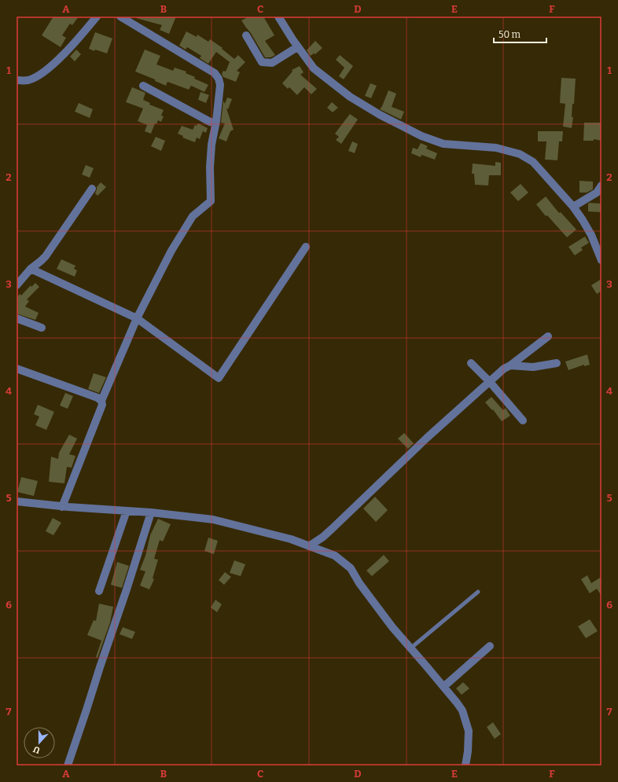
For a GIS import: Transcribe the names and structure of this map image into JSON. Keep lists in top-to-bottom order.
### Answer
{
  "scale_bar": "50 m",
  "north": "bottom",
  "grid": {
    "columns": [
      "A",
      "B",
      "C",
      "D",
      "E",
      "F"
    ],
    "rows": [
      "1",
      "2",
      "3",
      "4",
      "5",
      "6",
      "7"
    ]
  }
}
